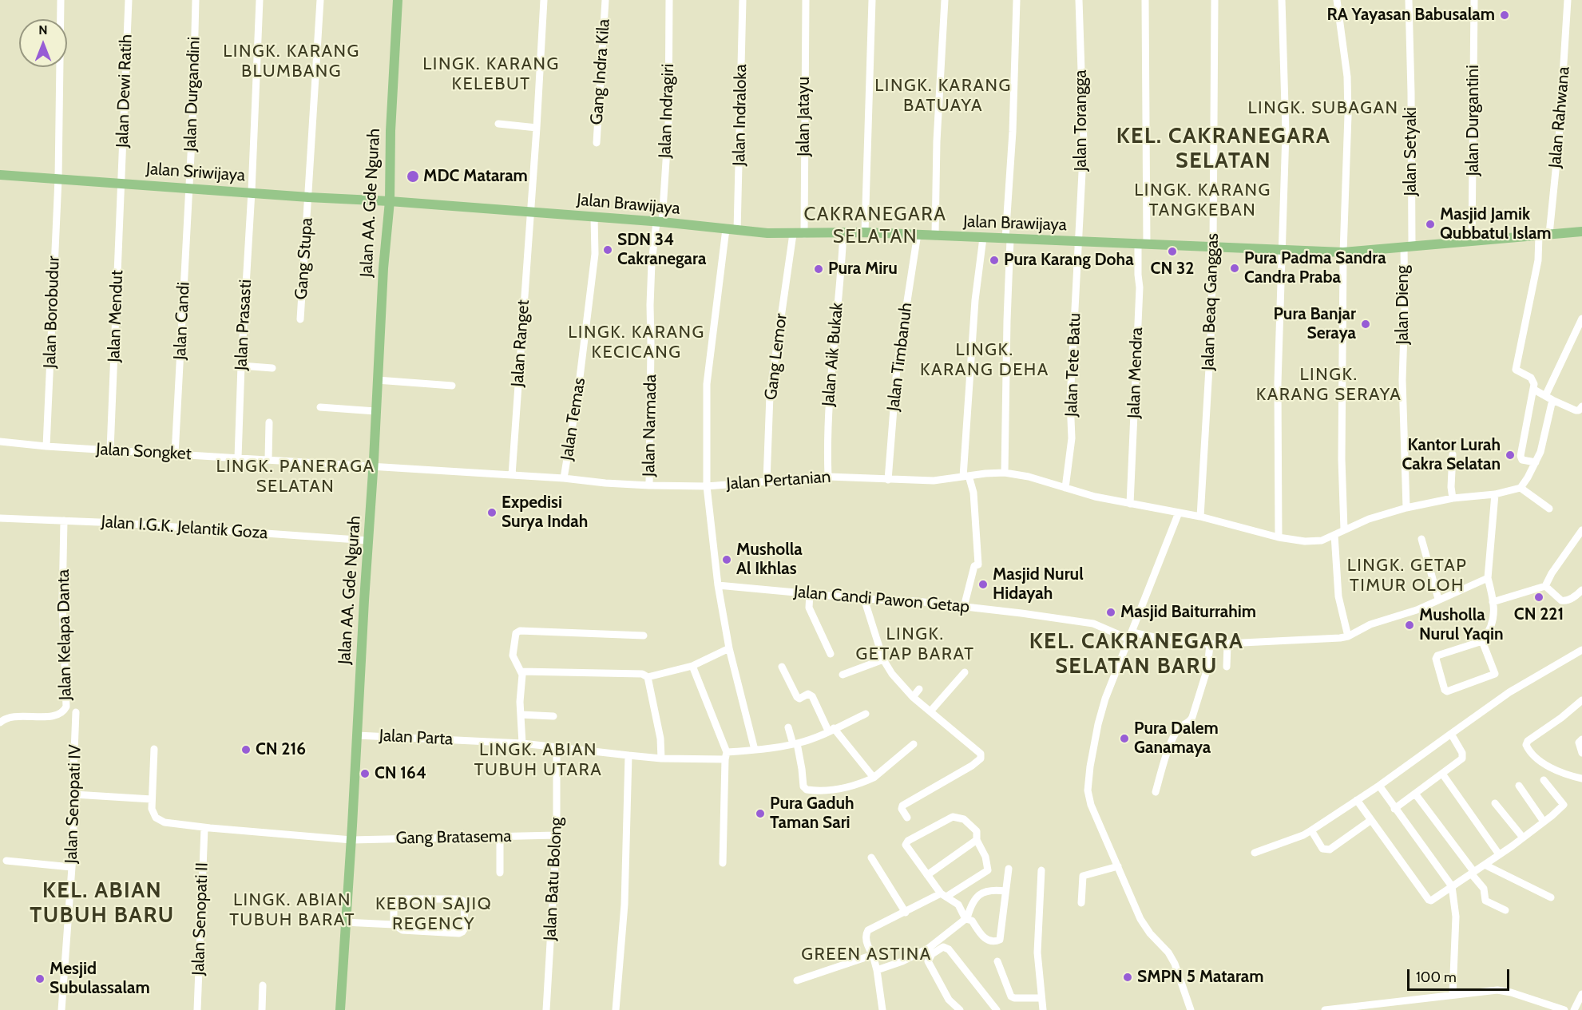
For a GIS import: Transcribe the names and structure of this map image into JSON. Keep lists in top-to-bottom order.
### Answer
{
  "streets": {
    "main road": ["Jalan Sriwijaya", "Jalan AA. Gde Ngurah", "Jalan Brawijaya"],
    "street": [
      "Gang Indra Kila",
      "Jalan Dewi Ratih",
      "Jalan Durgandini",
      "Jalan Indragiri",
      "Jalan Indraloka",
      "Jalan Jatayu",
      "Jalan Rahwana",
      "Jalan Torangga",
      "Jalan Durgantini",
      "Jalan Setyaki",
      "Gang Stupa",
      "Jalan Beaq Ganggas",
      "Jalan Dieng",
      "Jalan Borobudur",
      "Jalan Mendut",
      "Jalan Candi",
      "Jalan Prasasti",
      "Jalan Ranget",
      "Jalan Aik Bukak",
      "Gang Lemor",
      "Jalan Timbanuh",
      "Jalan Tete Batu",
      "Jalan Mendra",
      "Jalan Temas",
      "Jalan Narmada",
      "Jalan Songket",
      "Jalan Pertanian",
      "Jalan I.G.K. Jelantik Goza",
      "Jalan Candi Pawon Getap",
      "Jalan Kelapa Danta",
      "Jalan Parta",
      "Jalan Senopati IV",
      "Gang Bratasema",
      "Jalan Batu Bolong",
      "Jalan Senopati II"
    ]
  },
  "crossings": [
    ["Jalan Dewi Ratih", "Jalan Sriwijaya"],
    ["Jalan Dewi Ratih", "Jalan Mendut"],
    ["Jalan Durgandini", "Jalan Sriwijaya"],
    ["Jalan Durgandini", "Jalan Candi"],
    ["Jalan Indragiri", "Jalan Brawijaya"],
    ["Jalan Indragiri", "Jalan Narmada"],
    ["Jalan Indraloka", "Jalan Brawijaya"],
    ["Jalan Jatayu", "Jalan Brawijaya"],
    ["Jalan Rahwana", "Jalan Brawijaya"],
    ["Jalan Torangga", "Jalan Brawijaya"],
    ["Jalan Torangga", "Jalan Tete Batu"],
    ["Jalan Durgantini", "Jalan Brawijaya"],
    ["Jalan Setyaki", "Jalan Brawijaya"],
    ["Jalan Setyaki", "Jalan Dieng"],
    ["Jalan Sriwijaya", "Jalan AA. Gde Ngurah"],
    ["Jalan Sriwijaya", "Jalan Brawijaya"],
    ["Jalan Sriwijaya", "Gang Stupa"],
    ["Jalan Sriwijaya", "Jalan Borobudur"],
    ["Jalan Sriwijaya", "Jalan Mendut"],
    ["Jalan Sriwijaya", "Jalan Candi"],
    ["Jalan Sriwijaya", "Jalan Prasasti"],
    ["Jalan AA. Gde Ngurah", "Jalan Brawijaya"],
    ["Jalan AA. Gde Ngurah", "Jalan Songket"],
    ["Jalan AA. Gde Ngurah", "Jalan Pertanian"],
    ["Jalan AA. Gde Ngurah", "Jalan I.G.K. Jelantik Goza"],
    ["Jalan AA. Gde Ngurah", "Jalan Parta"],
    ["Jalan AA. Gde Ngurah", "Gang Bratasema"],
    ["Jalan Brawijaya", "Jalan Beaq Ganggas"],
    ["Jalan Brawijaya", "Jalan Dieng"],
    ["Jalan Brawijaya", "Jalan Ranget"],
    ["Jalan Brawijaya", "Jalan Aik Bukak"],
    ["Jalan Brawijaya", "Gang Lemor"],
    ["Jalan Brawijaya", "Jalan Timbanuh"],
    ["Jalan Brawijaya", "Jalan Tete Batu"],
    ["Jalan Brawijaya", "Jalan Mendra"],
    ["Jalan Brawijaya", "Jalan Temas"],
    ["Jalan Brawijaya", "Jalan Narmada"],
    ["Jalan Beaq Ganggas", "Jalan Pertanian"],
    ["Jalan Dieng", "Jalan Pertanian"],
    ["Jalan Borobudur", "Jalan Songket"],
    ["Jalan Mendut", "Jalan Songket"],
    ["Jalan Candi", "Jalan Songket"],
    ["Jalan Prasasti", "Jalan Songket"],
    ["Jalan Ranget", "Jalan Pertanian"],
    ["Jalan Aik Bukak", "Jalan Pertanian"],
    ["Gang Lemor", "Jalan Pertanian"],
    ["Jalan Timbanuh", "Jalan Pertanian"],
    ["Jalan Tete Batu", "Jalan Pertanian"],
    ["Jalan Mendra", "Jalan Pertanian"],
    ["Jalan Temas", "Jalan Pertanian"],
    ["Jalan Narmada", "Jalan Pertanian"],
    ["Jalan Songket", "Jalan Pertanian"],
    ["Jalan I.G.K. Jelantik Goza", "Jalan Kelapa Danta"],
    ["Jalan Parta", "Jalan Batu Bolong"],
    ["Gang Bratasema", "Jalan Batu Bolong"],
    ["Gang Bratasema", "Jalan Senopati II"]
  ],
  "districts": [
    "LINGK. KARANG BLUMBANG",
    "LINGK. KARANG KELEBUT",
    "LINGK. KARANG BATUAYA",
    "LINGK. SUBAGAN",
    "KEL. CAKRANEGARA SELATAN",
    "LINGK. KARANG TANGKEBAN",
    "CAKRANEGARA SELATAN",
    "LINGK. KARANG KECICANG",
    "LINGK. KARANG DEHA",
    "LINGK. KARANG SERAYA",
    "LINGK. PANERAGA SELATAN",
    "LINGK. GETAP TIMUR OLOH",
    "LINGK. GETAP BARAT",
    "KEL. CAKRANEGARA SELATAN BARU",
    "LINGK. ABIAN TUBUH UTARA",
    "KEL. ABIAN TUBUH BARU",
    "LINGK. ABIAN TUBUH BARAT",
    "KEBON SAJIQ REGENCY",
    "GREEN ASTINA"
  ],
  "places": [
    "RA Yayasan Babusalam",
    "MDC Mataram",
    "Masjid Jamik Qubbatul Islam",
    "SDN 34 Cakranegara",
    "CN 32",
    "Pura Karang Doha",
    "Pura Padma Sandra Candra Praba",
    "Pura Miru",
    "Pura Banjar Seraya",
    "Kantor Lurah Cakra Selatan",
    "Expedisi Surya Indah",
    "Musholla Al Ikhlas",
    "Masjid Nurul Hidayah",
    "CN 221",
    "Masjid Baiturrahim",
    "Musholla Nurul Yaqin",
    "Pura Dalem Ganamaya",
    "CN 216",
    "CN 164",
    "Pura Gaduh Taman Sari",
    "SMPN 5 Mataram",
    "Mesjid Subulassalam"
  ],
  "scale_bar": "100 m",
  "north": "top"
}
